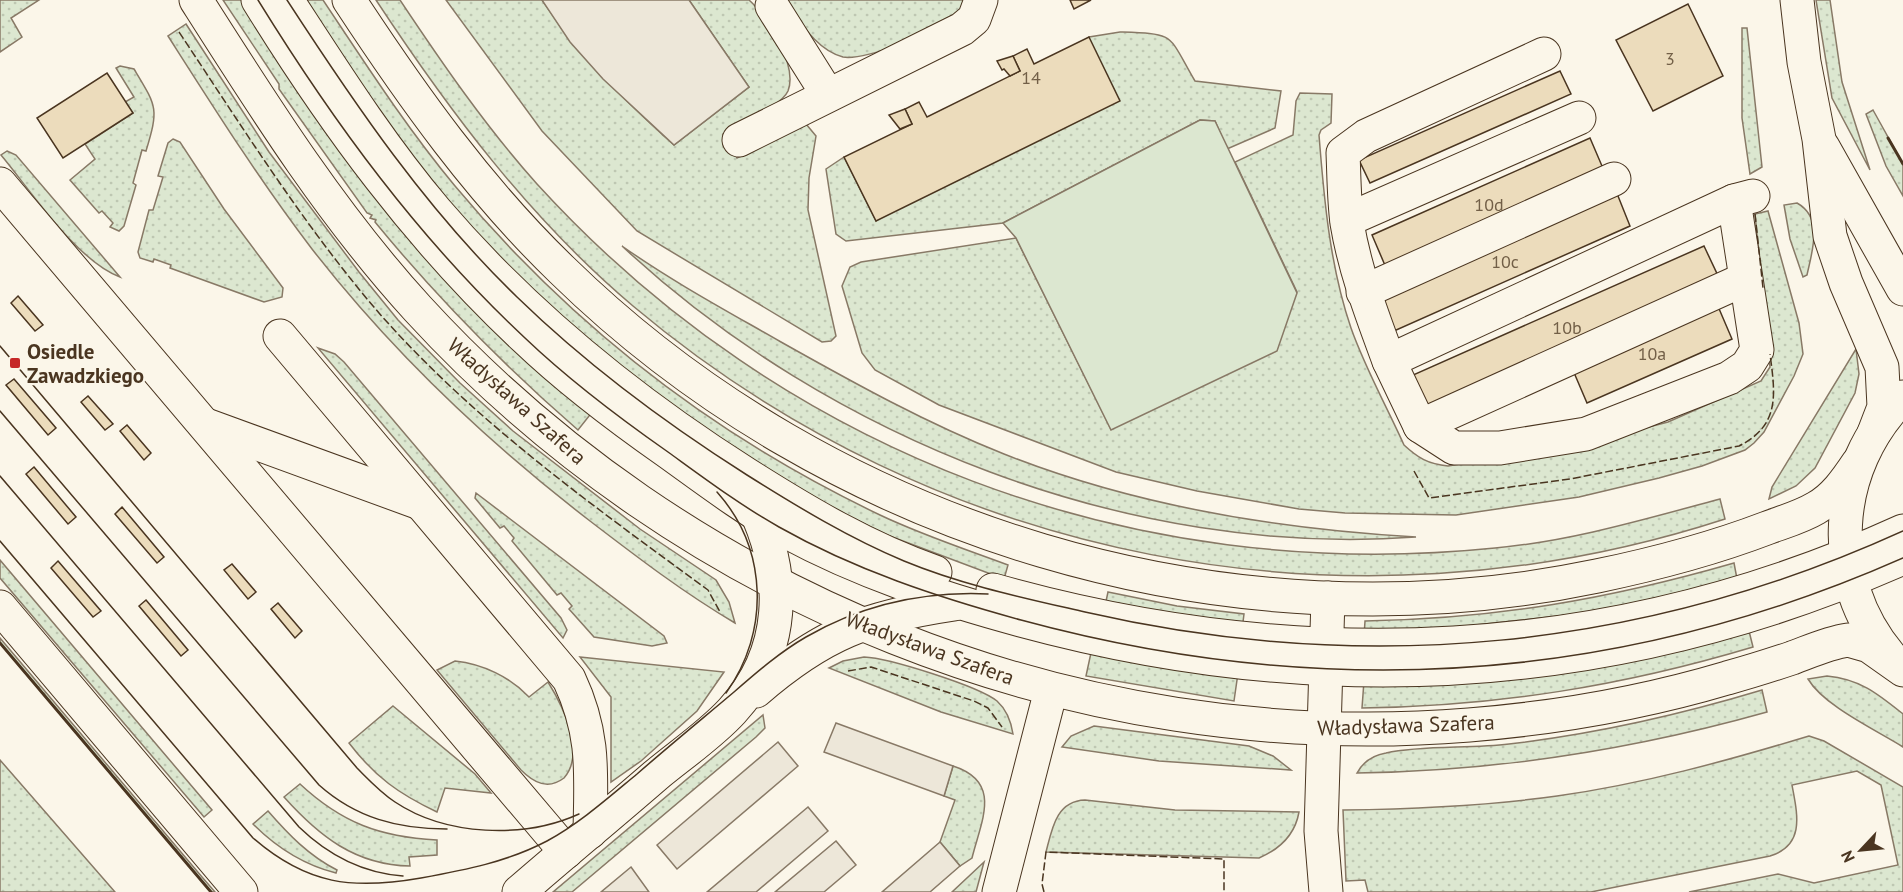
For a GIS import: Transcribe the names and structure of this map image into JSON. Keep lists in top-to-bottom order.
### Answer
{
  "streets": {
    "main road": ["Władysława Szafera"]
  },
  "places": {
    "transit": ["Osiedle Zawadzkiego"]
  },
  "house_numbers": [
    "3",
    "14",
    "10d",
    "10c",
    "10b",
    "10a"
  ],
  "north": "bottom left"
}
